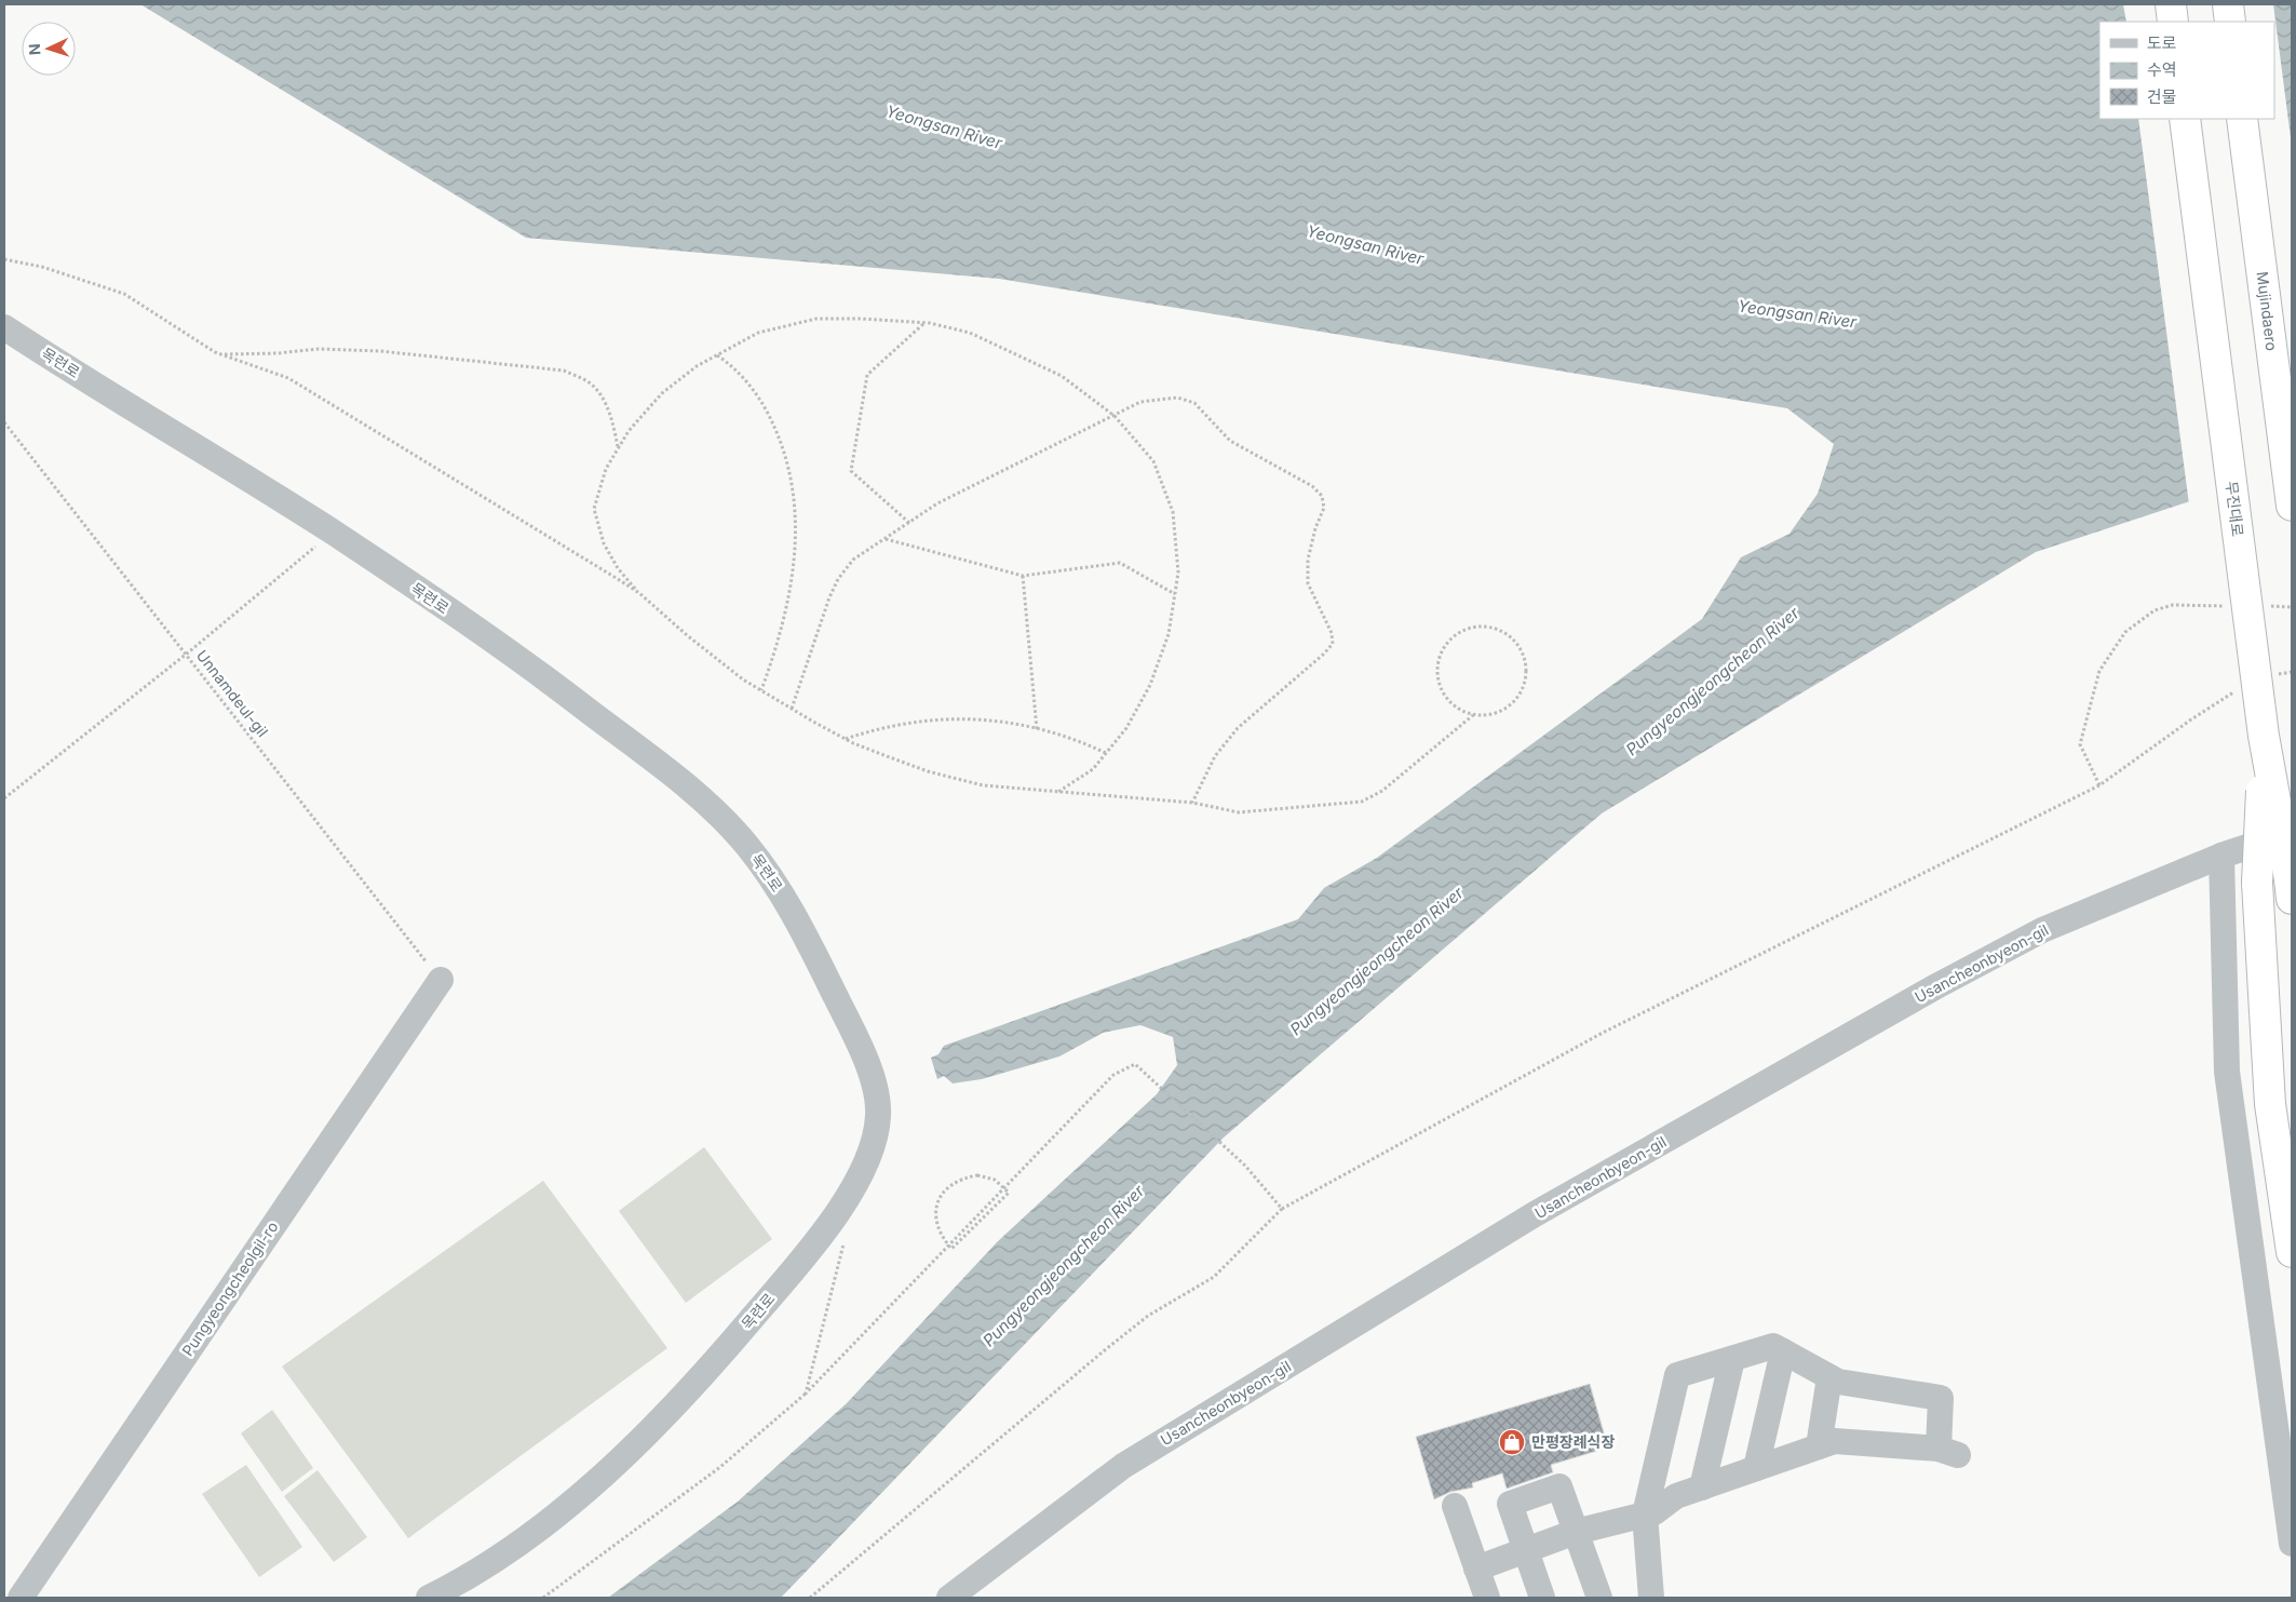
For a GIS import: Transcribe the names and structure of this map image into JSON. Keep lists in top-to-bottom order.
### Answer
{
  "streets": {
    "highway": ["Mujindaero", "무진대로"],
    "street": ["목련로", "Usancheonbyeon-gil", "Pungyeongcheolgil-ro"],
    "path": ["Unnamdeul-gil"]
  },
  "crossings": [
    ["Unnamdeul-gil", "Pungyeongcheolgil-ro"]
  ],
  "water": ["Yeongsan River", "Pungyeongjeongcheon River"],
  "places": {
    "shop": ["만평장례식장"]
  },
  "legend": ["도로", "수역", "건물"],
  "north": "left"
}
